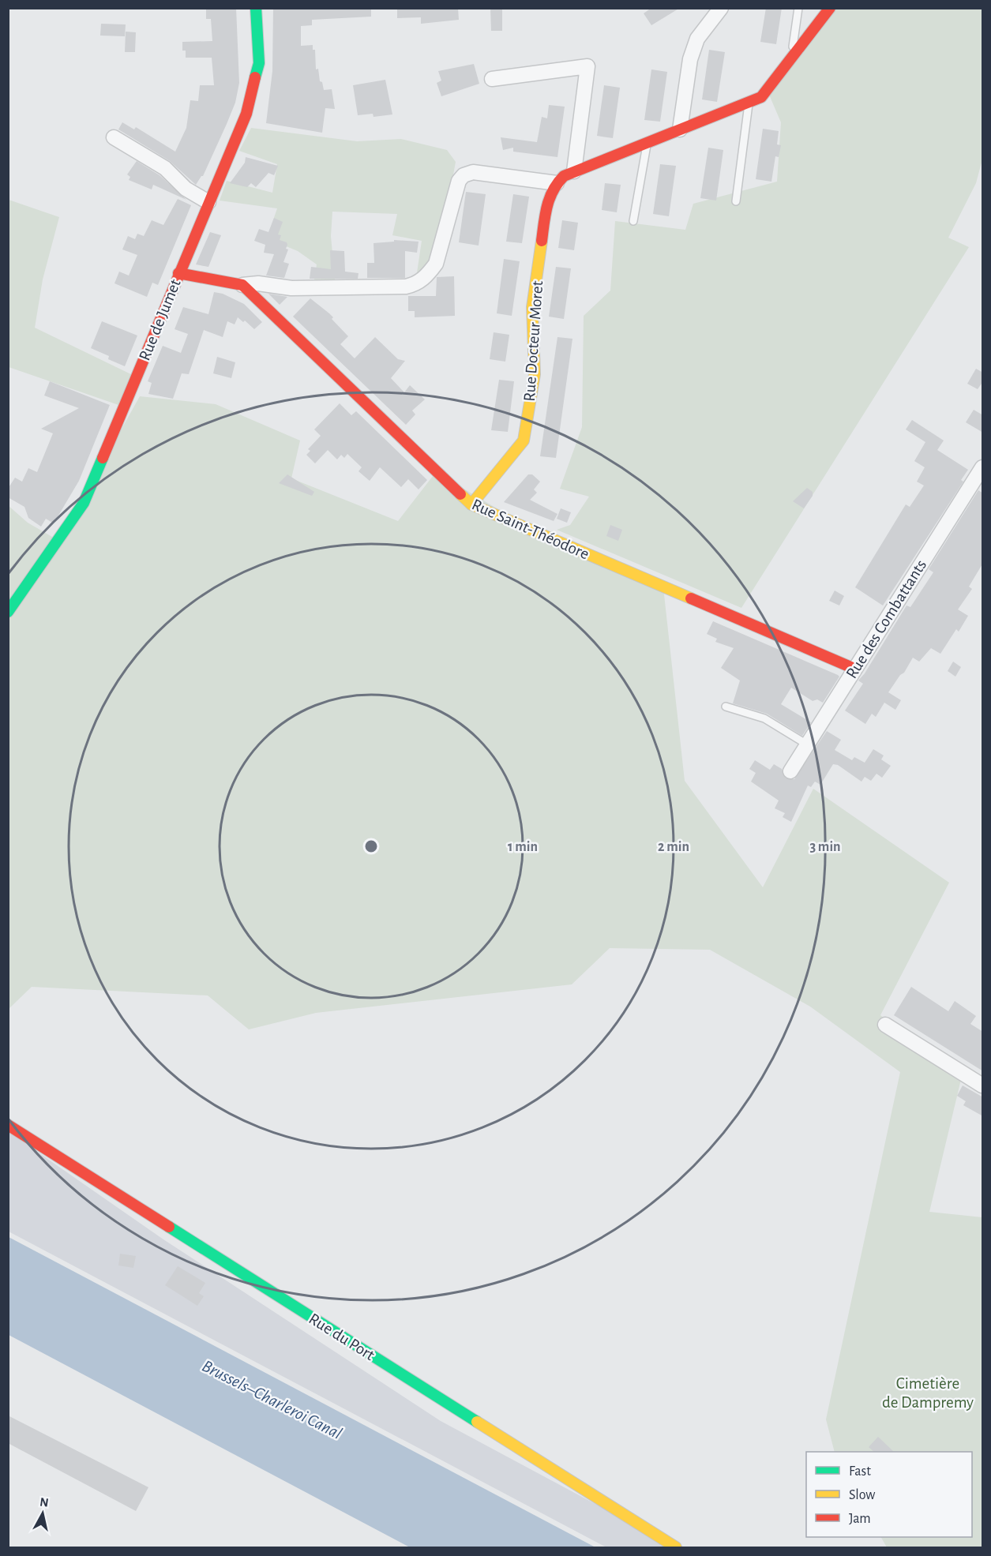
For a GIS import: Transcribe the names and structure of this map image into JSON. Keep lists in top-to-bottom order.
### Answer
{
  "streets": {
    "street": [
      "Rue de Jumet",
      "Rue Docteur Moret",
      "Rue Saint-Théodore",
      "Rue des Combattants",
      "Rue du Port"
    ]
  },
  "crossings": [
    ["Rue Docteur Moret", "Rue Saint-Théodore"],
    ["Rue Saint-Théodore", "Rue des Combattants"]
  ],
  "water": ["Brussels–Charleroi Canal"],
  "parks": ["Cimetière de Dampremy"],
  "legend": ["Fast", "Slow", "Jam"],
  "north": "top",
  "rings": ["1 min", "2 min", "3 min"]
}
